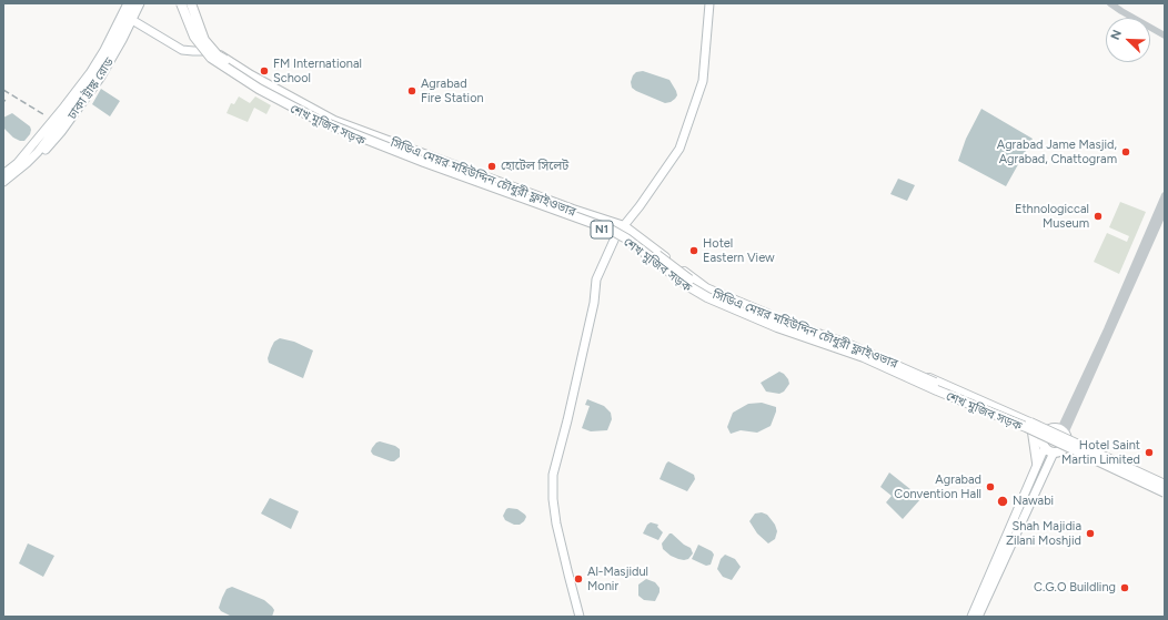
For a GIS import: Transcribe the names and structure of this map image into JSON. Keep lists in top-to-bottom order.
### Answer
{
  "streets": {
    "highway": ["শেখ মুজিব সড়ক", "সিডিএ মেয়র মহিউদ্দিন চৌধুরী ফ্লাইওভার", "N1"],
    "main road": ["ঢাকা ট্রাঙ্ক রোড"]
  },
  "places": [
    "FM International School",
    "Agrabad Fire Station",
    "Agrabad Jame Masjid, Agrabad, Chattogram",
    "হোটেল সিলেট",
    "Ethnologiccal Museum",
    "Hotel Eastern View",
    "Hotel Saint Martin Limited",
    "Agrabad Convention Hall",
    "Nawabi",
    "Shah Majidia Zilani Moshjid",
    "Al-Masjidul Monir",
    "C.G.O Buildling"
  ],
  "north": "top left"
}
